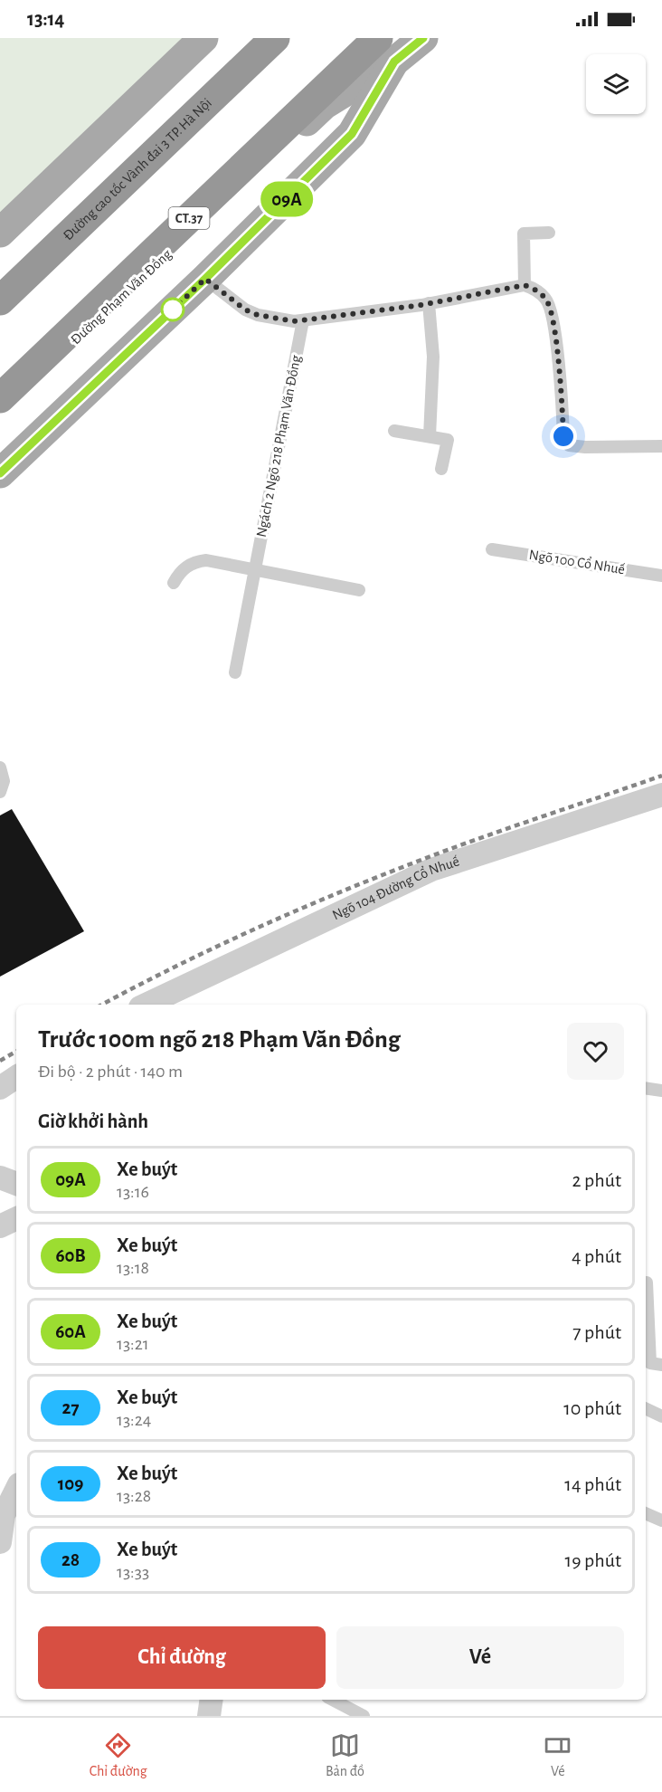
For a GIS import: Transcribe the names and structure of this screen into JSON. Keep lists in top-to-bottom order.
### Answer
{
  "streets": {
    "highway": ["Đường cao tốc Vành đai 3 TP. Hà Nội", "CT.37"],
    "main road": ["Đường Phạm Văn Đồng"],
    "street": ["Ngõ 104 Đường Cổ Nhuế"],
    "lane": ["Ngách 2 Ngõ 218 Phạm Văn Đồng", "Ngõ 100 Cổ Nhuế"]
  },
  "crossings": [
    ["CT.37", "Đường Phạm Văn Đồng"]
  ],
  "lines": ["bus line 09A"],
  "page": {
    "status": "13:14",
    "on_map": "09A",
    "heading": [
      ["Trước 100m ngõ 218 Phạm Văn Đồng", "Đi bộ · 2 phút · 140 m"],
      "Giờ khởi hành"
    ],
    "list": [
      {
        "mark": "09A",
        "name": "Xe buýt",
        "note": "13:16",
        "value": "2 phút"
      },
      {
        "mark": "60B",
        "name": "Xe buýt",
        "note": "13:18",
        "value": "4 phút"
      },
      {
        "mark": "60A",
        "name": "Xe buýt",
        "note": "13:21",
        "value": "7 phút"
      },
      {
        "mark": "27",
        "name": "Xe buýt",
        "note": "13:24",
        "value": "10 phút"
      },
      {
        "mark": "109",
        "name": "Xe buýt",
        "note": "13:28",
        "value": "14 phút"
      },
      {
        "mark": "28",
        "name": "Xe buýt",
        "note": "13:33",
        "value": "19 phút"
      }
    ],
    "buttons": ["Chỉ đường", "Vé"],
    "tabs": ["Chỉ đường", "Bản đồ", "Vé"]
  }
}
